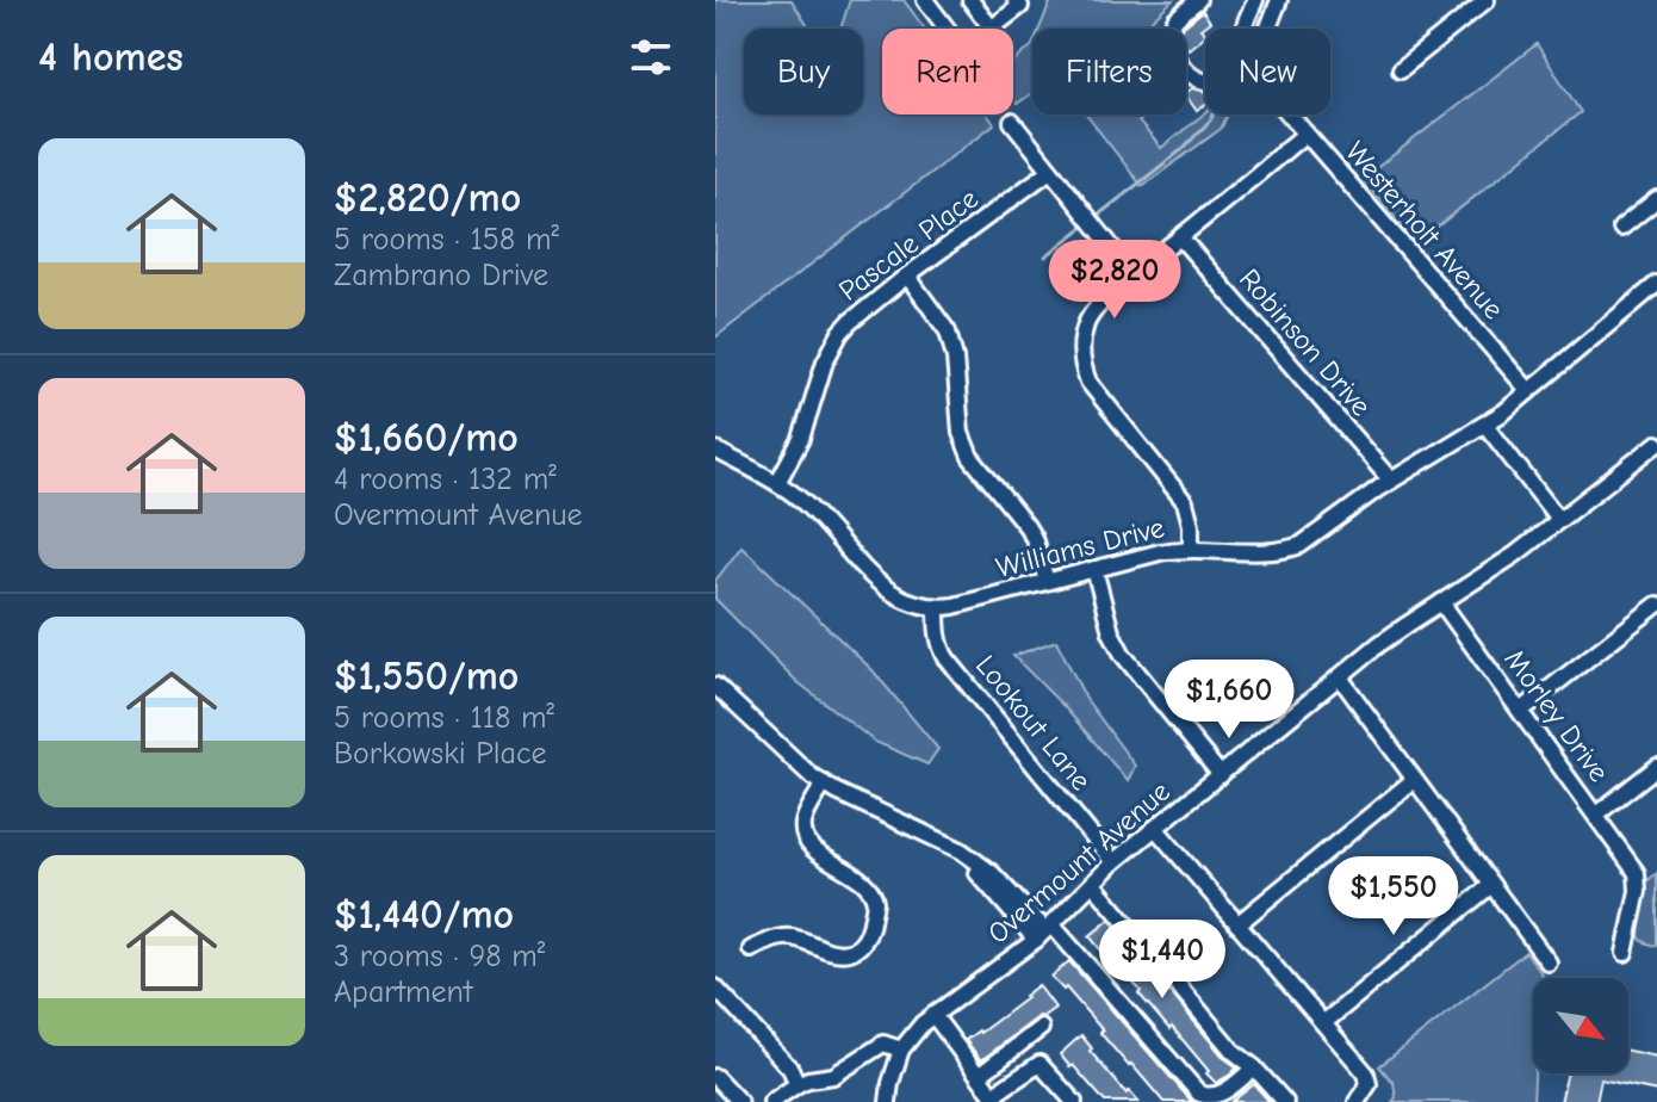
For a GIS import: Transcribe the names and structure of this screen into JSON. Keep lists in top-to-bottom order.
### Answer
{
  "streets": {
    "street": [
      "Westerholt Avenue",
      "Pascale Place",
      "Robinson Drive",
      "Williams Drive",
      "Morley Drive",
      "Lookout Lane",
      "Overmount Avenue"
    ]
  },
  "crossings": [
    ["Westerholt Avenue", "Williams Drive"],
    ["Pascale Place", "Williams Drive"],
    ["Robinson Drive", "Williams Drive"],
    ["Williams Drive", "Lookout Lane"],
    ["Morley Drive", "Overmount Avenue"],
    ["Lookout Lane", "Overmount Avenue"]
  ],
  "north": "bottom right",
  "page": {
    "heading": "4 homes",
    "chip": [
      "Buy",
      "Rent",
      "Filters",
      "New"
    ],
    "list": [
      {
        "name": "$2,820/mo",
        "note": "5 rooms · 158 m² · Zambrano Drive"
      },
      {
        "name": "$1,660/mo",
        "note": "4 rooms · 132 m² · Overmount Avenue"
      },
      {
        "name": "$1,550/mo",
        "note": "5 rooms · 118 m² · Borkowski Place"
      },
      {
        "name": "$1,440/mo",
        "note": "3 rooms · 98 m² · Apartment"
      }
    ],
    "price": [
      "$2,820",
      "$1,660",
      "$1,550",
      "$1,440"
    ]
  }
}
